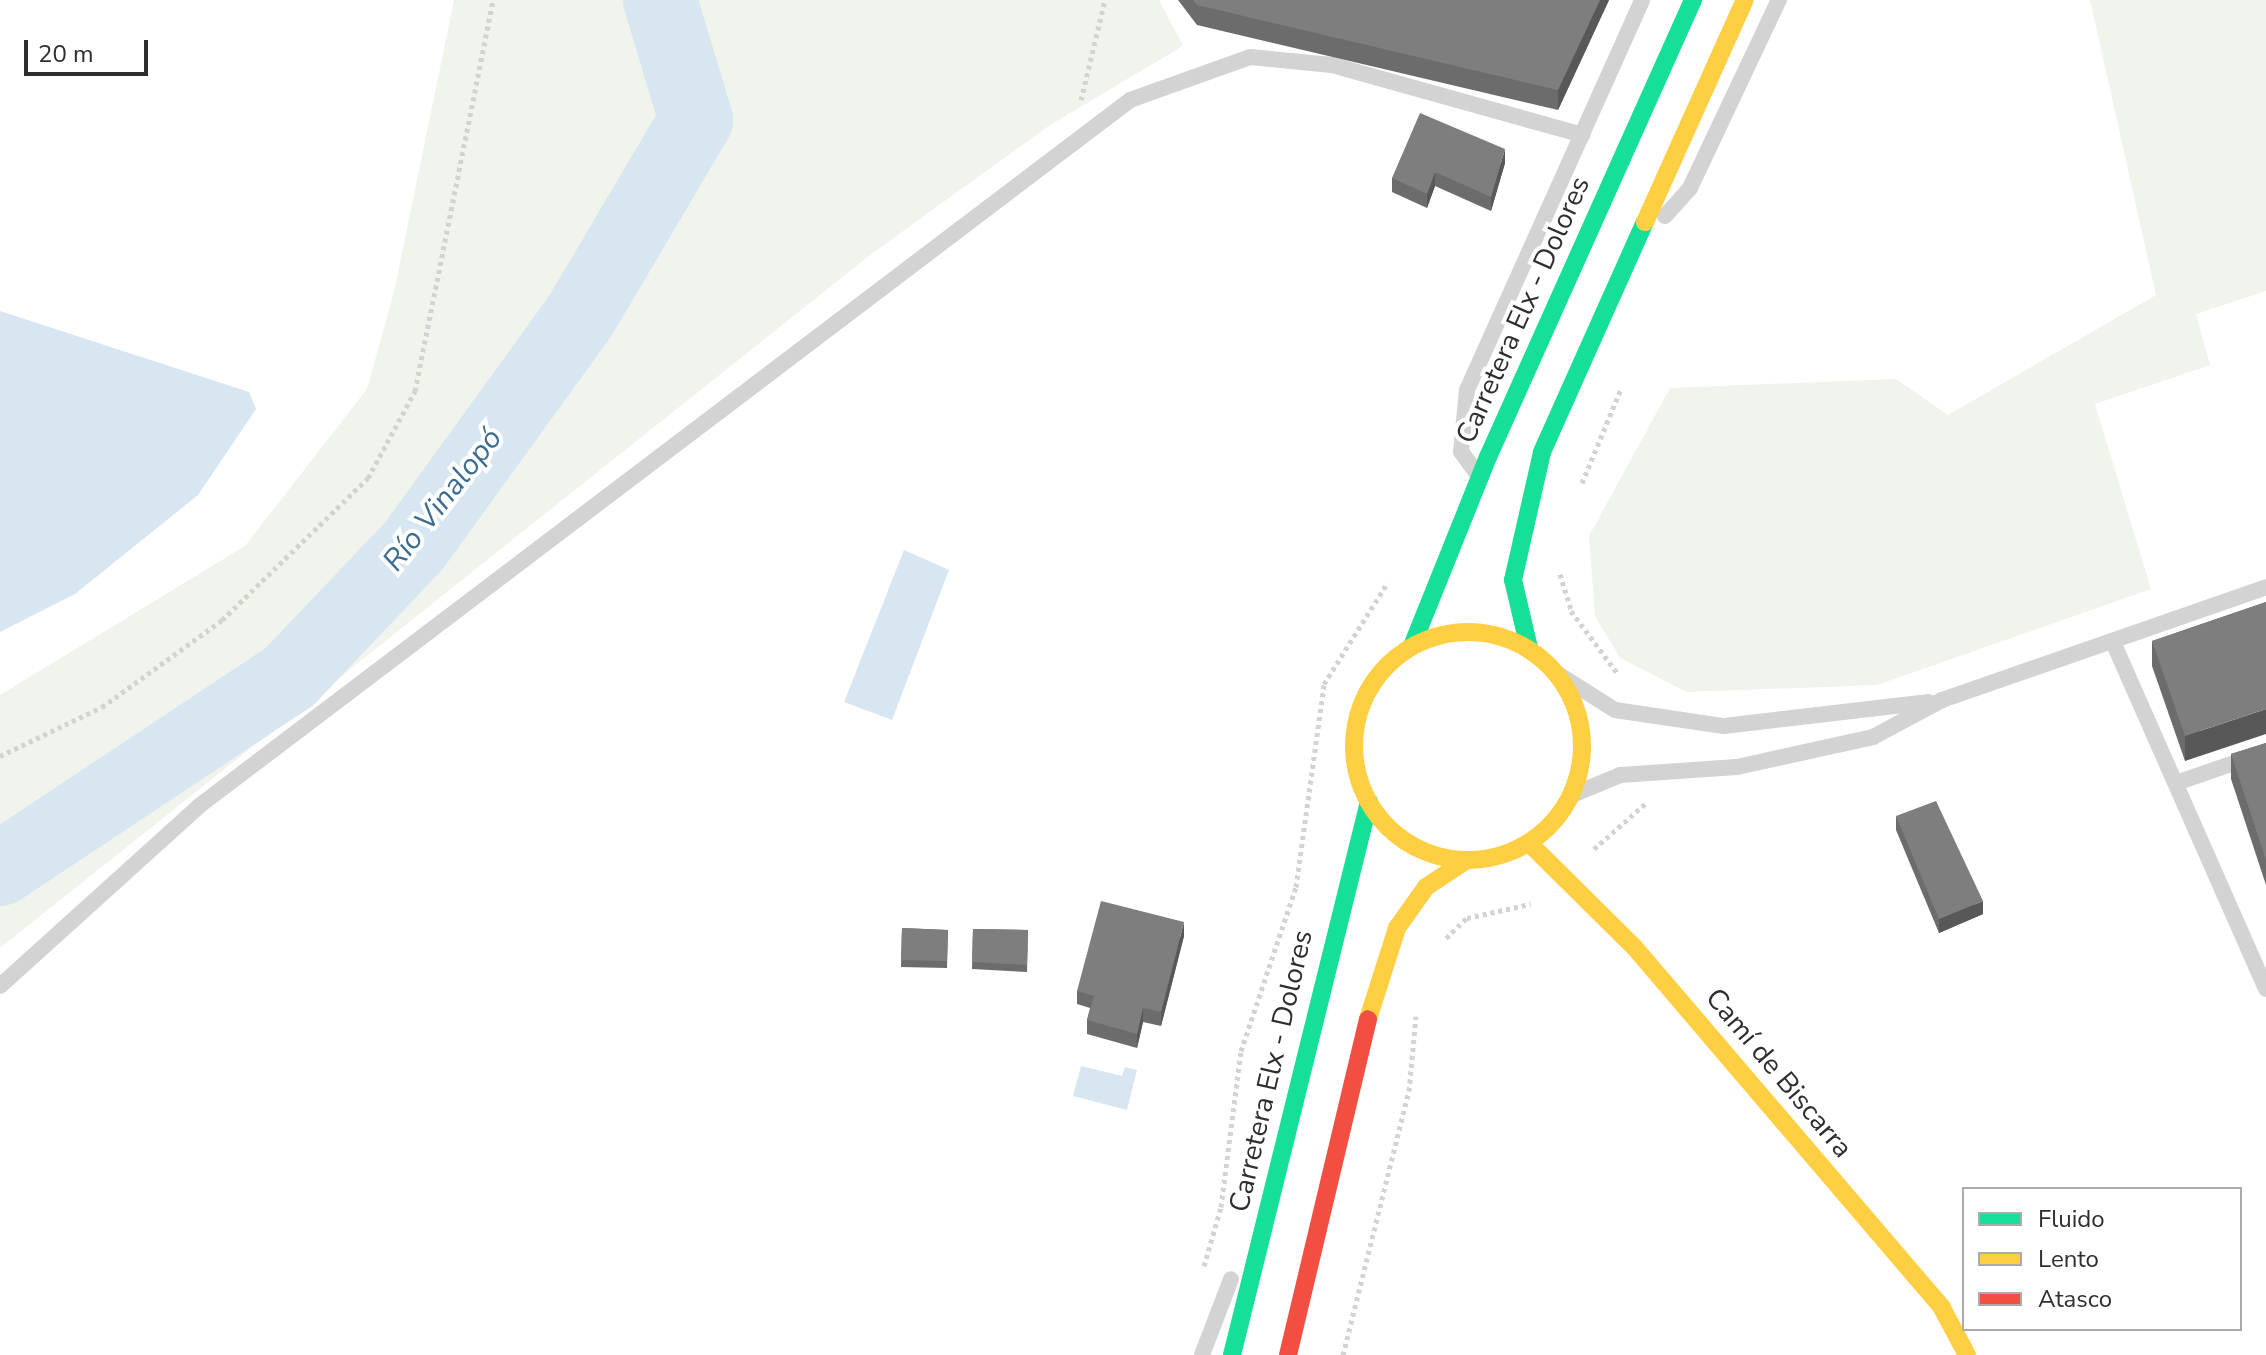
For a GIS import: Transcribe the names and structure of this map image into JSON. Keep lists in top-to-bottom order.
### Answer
{
  "streets": {
    "main road": ["Carretera Elx - Dolores", "Camí de Biscarra"]
  },
  "crossings": [
    ["Carretera Elx - Dolores", "Camí de Biscarra"]
  ],
  "water": ["Río Vinalopó"],
  "legend": ["Fluido", "Lento", "Atasco"],
  "scale_bar": "20 m"
}
